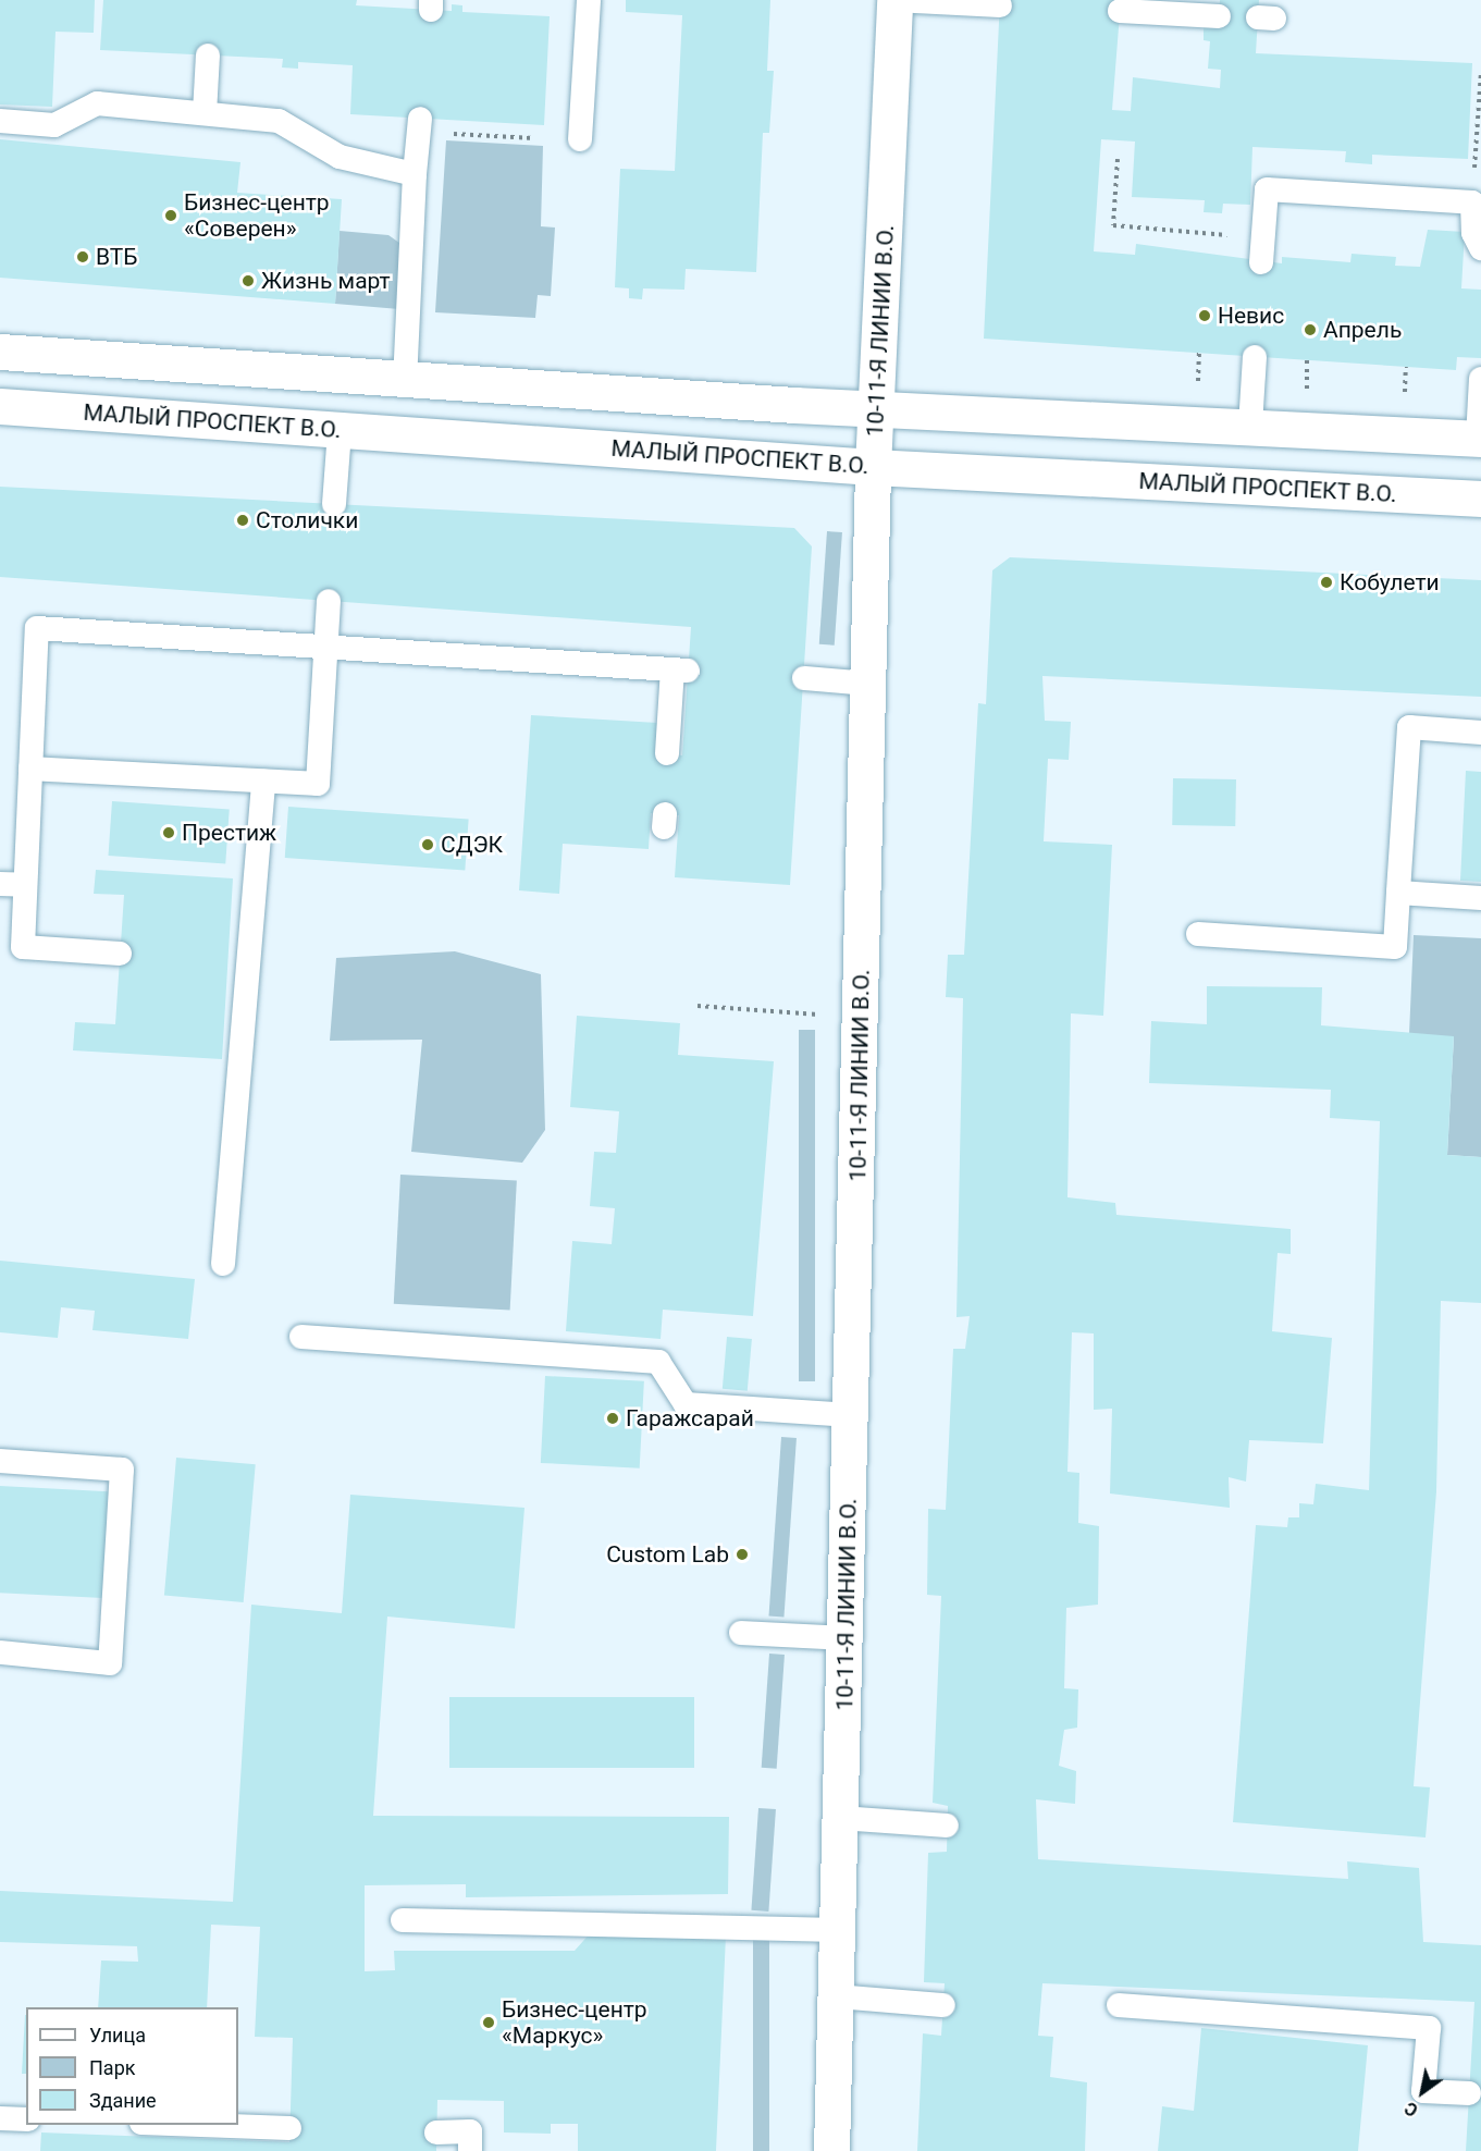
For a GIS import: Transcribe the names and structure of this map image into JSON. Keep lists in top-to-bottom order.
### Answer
{
  "streets": {
    "main road": ["10-11-Я ЛИНИИ В.О.", "МАЛЫЙ ПРОСПЕКТ В.О."]
  },
  "crossings": [
    ["10-11-Я ЛИНИИ В.О.", "МАЛЫЙ ПРОСПЕКТ В.О."]
  ],
  "places": [
    "Бизнес-центр «Соверен»",
    "ВТБ",
    "Жизнь март",
    "Невис",
    "Апрель",
    "Столички",
    "Кобулети",
    "Престиж",
    "СДЭК",
    "Гаражсарай",
    "Custom Lab",
    "Бизнес-центр «Маркус»"
  ],
  "legend": ["Улица", "Парк", "Здание"],
  "north": "bottom left"
}
